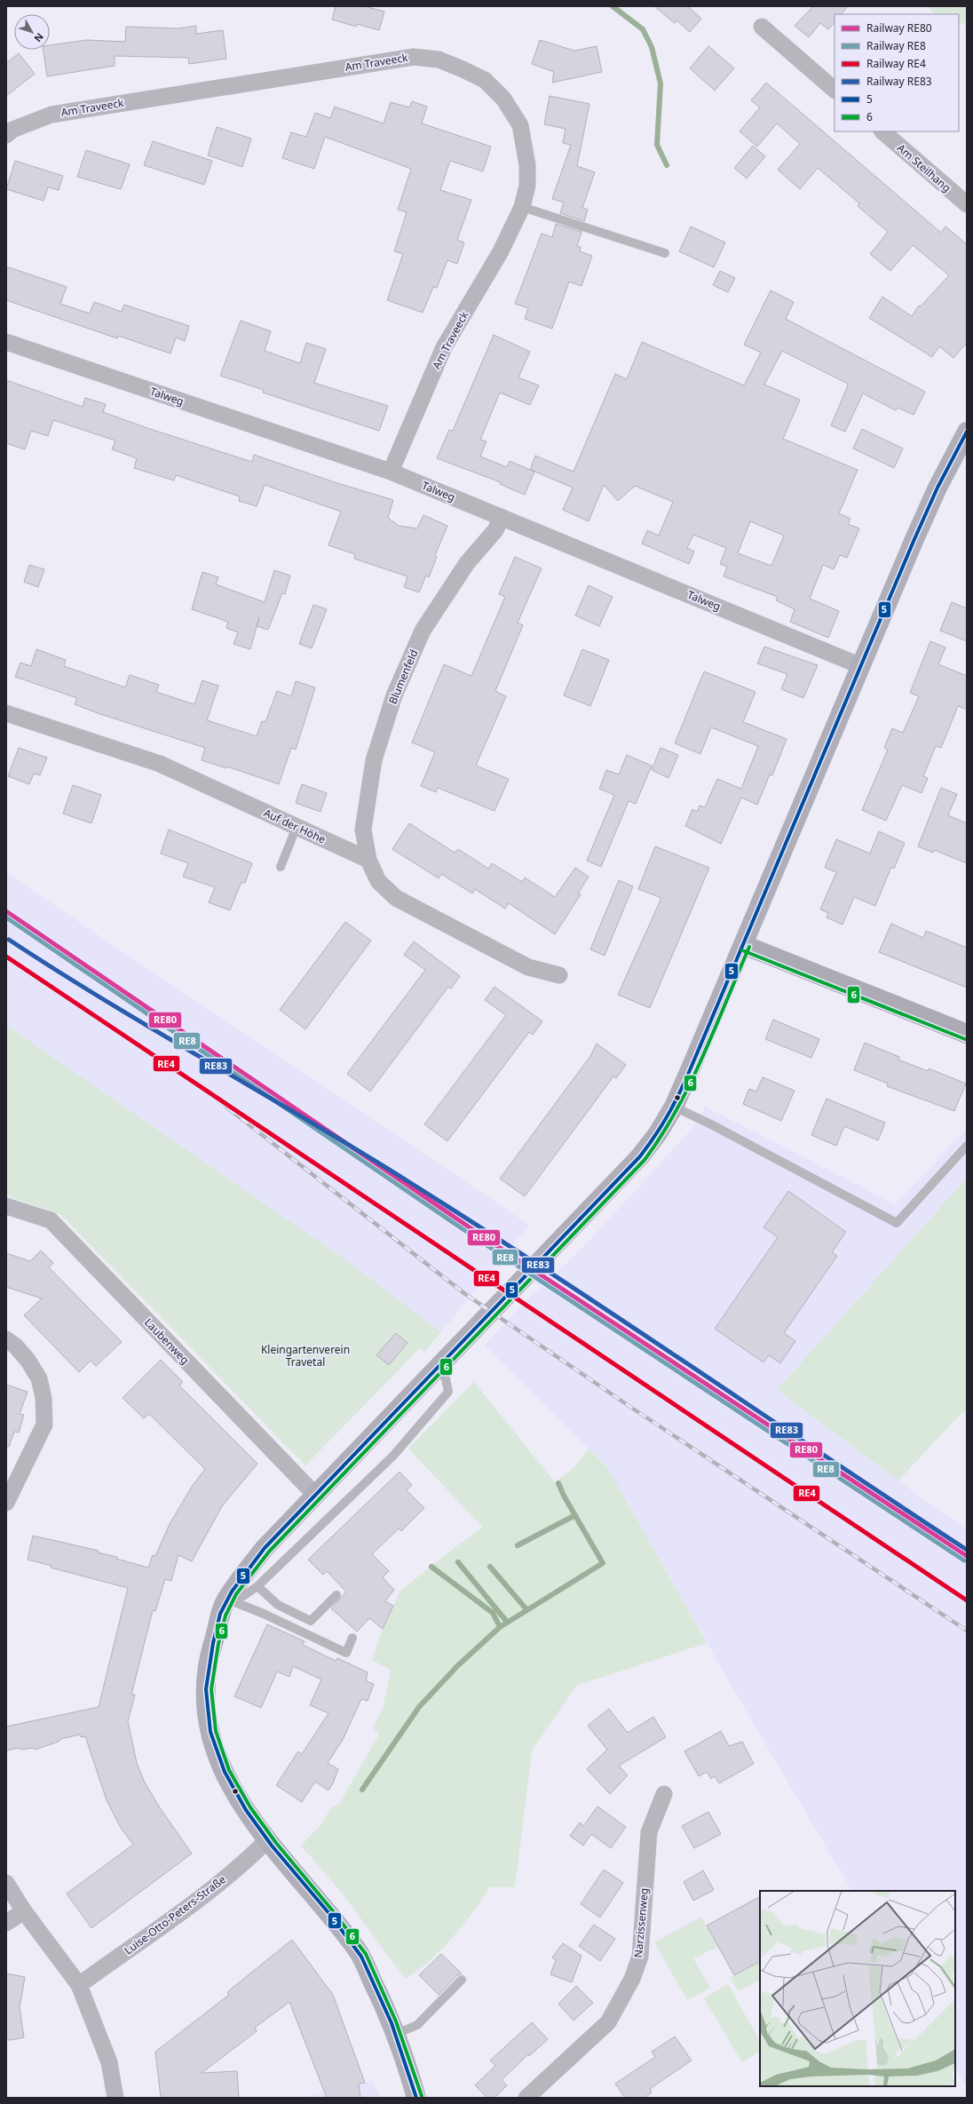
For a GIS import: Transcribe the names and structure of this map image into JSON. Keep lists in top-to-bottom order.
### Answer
{
  "streets": {
    "street": [
      "Am Traveeck",
      "Am Steilhang",
      "Talweg",
      "Blumenfeld",
      "Auf der Höhe",
      "Laubenweg",
      "Luise-Otto-Peters-Straße",
      "Narzissenweg"
    ]
  },
  "crossings": [
    ["Am Traveeck", "Talweg"],
    ["Talweg", "Blumenfeld"],
    ["Blumenfeld", "Auf der Höhe"]
  ],
  "parks": ["Kleingartenverein Travetal"],
  "lines": [
    "transit line 5",
    "rail line RE80",
    "rail line RE8",
    "rail line RE83",
    "transit line 6",
    "rail line RE4"
  ],
  "legend": [
    "Railway RE80",
    "Railway RE8",
    "Railway RE4",
    "Railway RE83",
    "5",
    "6"
  ],
  "north": "bottom right"
}
